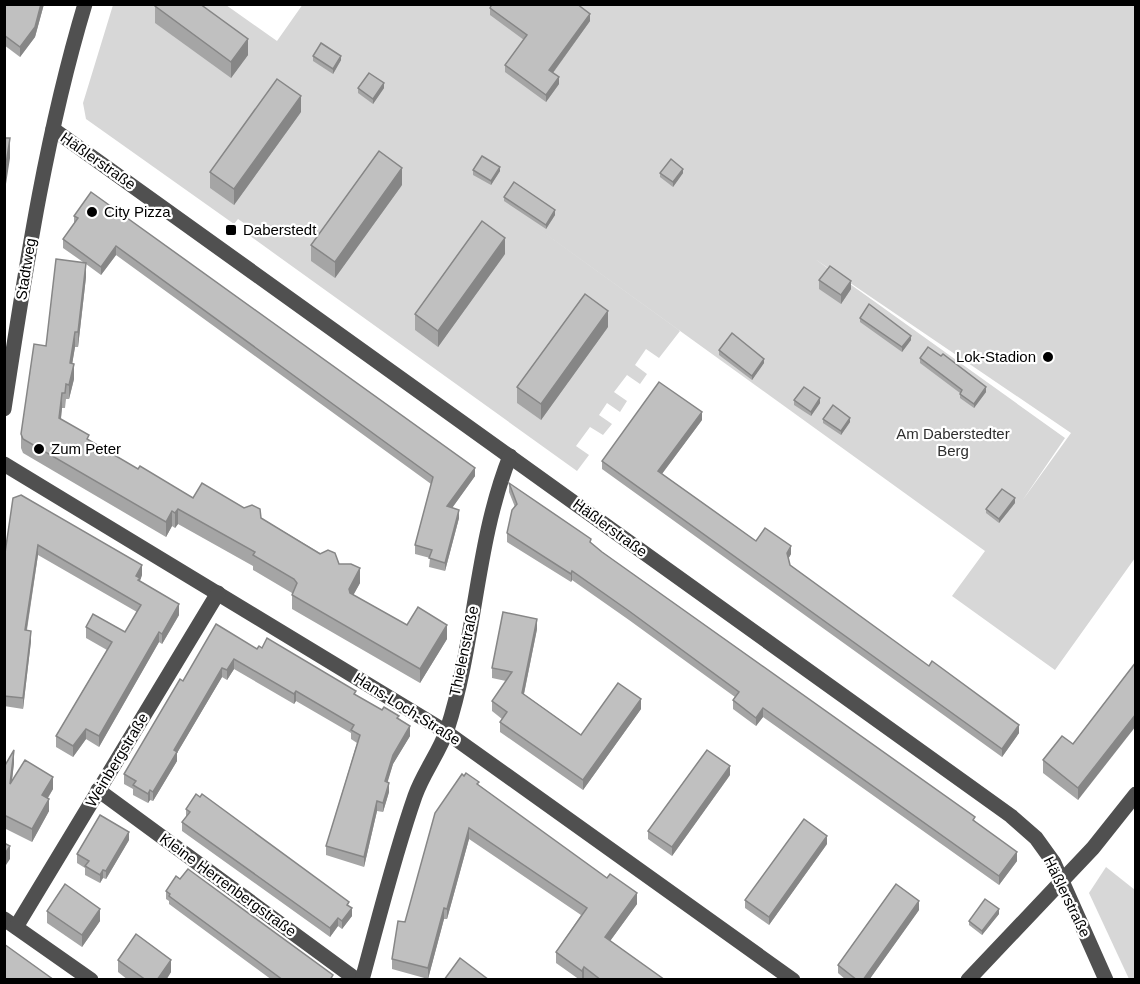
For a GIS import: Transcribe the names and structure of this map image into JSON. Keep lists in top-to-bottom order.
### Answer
{
  "streets": {
    "street": [
      "Häßlerstraße",
      "Stadtweg",
      "Thielenstraße",
      "Hans-Loch-Straße",
      "Weinbergstraße",
      "Kleine Herrenbergstraße"
    ]
  },
  "crossings": [
    ["Häßlerstraße", "Stadtweg"],
    ["Häßlerstraße", "Thielenstraße"],
    ["Thielenstraße", "Hans-Loch-Straße"],
    ["Hans-Loch-Straße", "Weinbergstraße"],
    ["Weinbergstraße", "Kleine Herrenbergstraße"]
  ],
  "parks": ["Am Daberstedter Berg"],
  "places": {
    "other": ["City Pizza", "Lok-Stadion", "Zum Peter"],
    "transit": ["Daberstedt"]
  }
}
